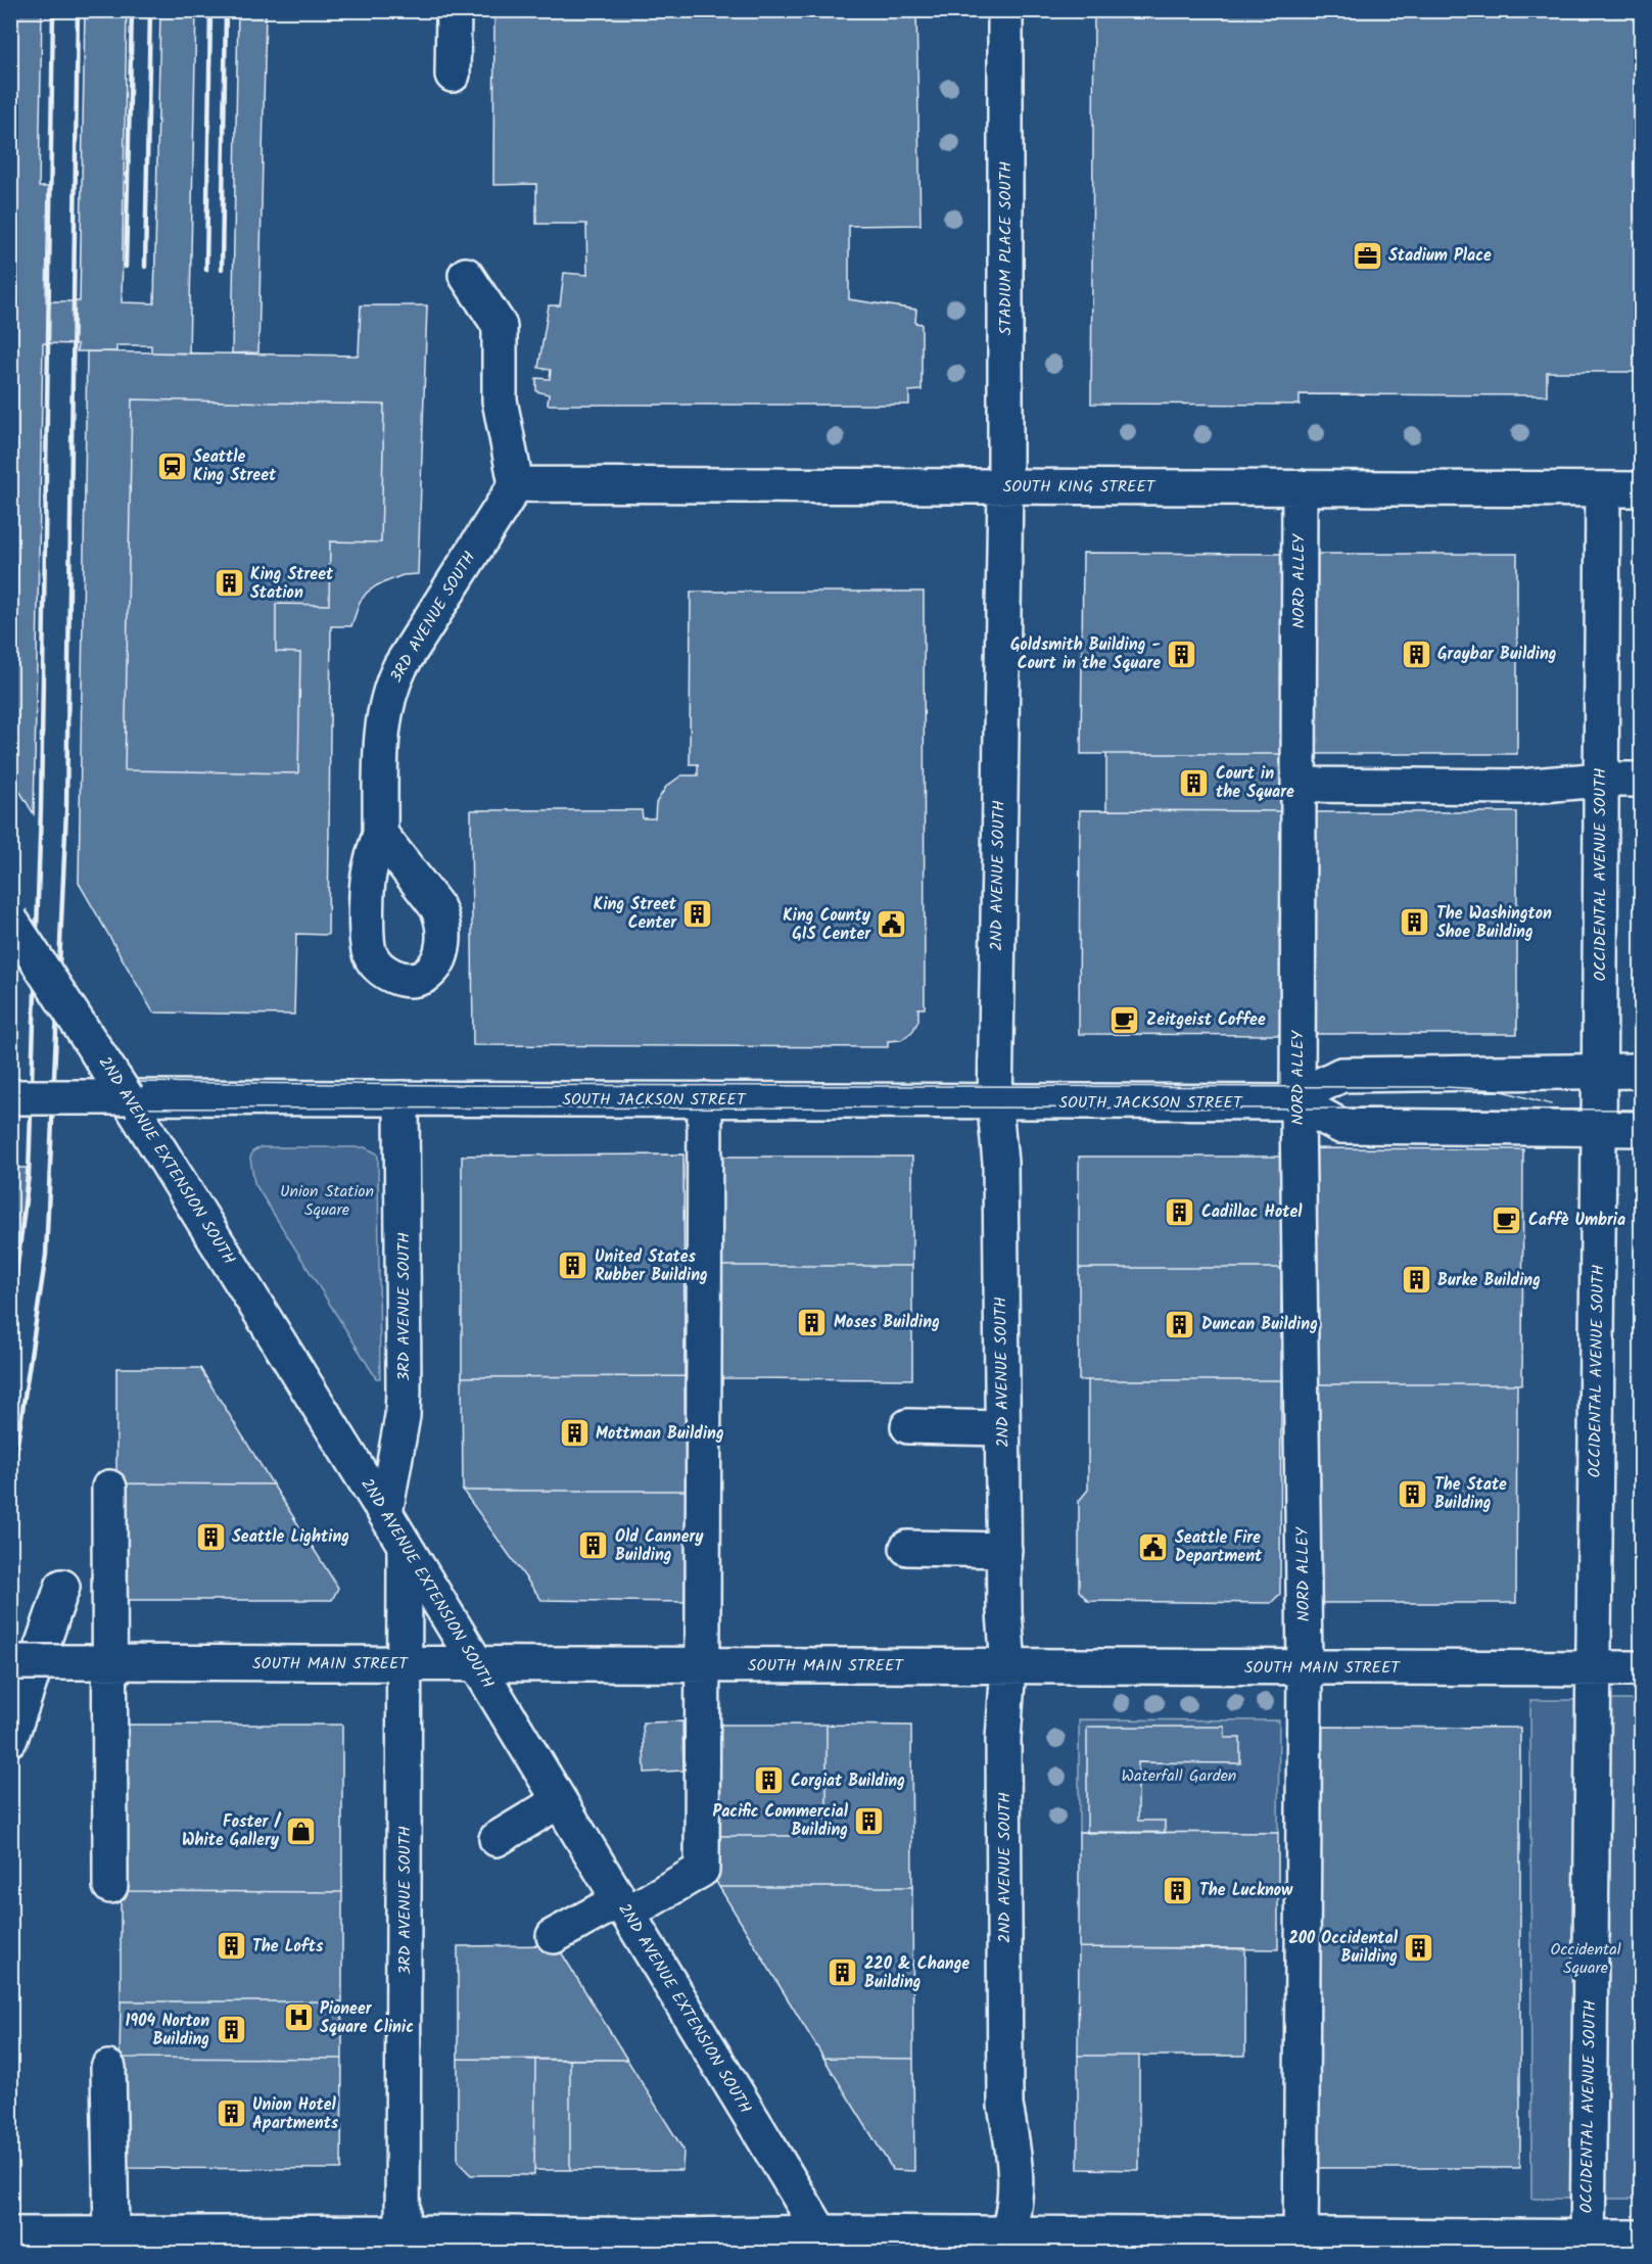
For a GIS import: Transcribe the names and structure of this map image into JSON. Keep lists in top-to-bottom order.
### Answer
{
  "streets": {
    "street": [
      "STADIUM PLACE SOUTH",
      "SOUTH KING STREET",
      "NORD ALLEY",
      "3RD AVENUE SOUTH",
      "OCCIDENTAL AVENUE SOUTH",
      "2ND AVENUE SOUTH",
      "SOUTH JACKSON STREET",
      "2ND AVENUE EXTENSION SOUTH",
      "SOUTH MAIN STREET"
    ]
  },
  "crossings": [
    ["STADIUM PLACE SOUTH", "SOUTH KING STREET"],
    ["STADIUM PLACE SOUTH", "2ND AVENUE SOUTH"],
    ["SOUTH KING STREET", "NORD ALLEY"],
    ["SOUTH KING STREET", "3RD AVENUE SOUTH"],
    ["SOUTH KING STREET", "OCCIDENTAL AVENUE SOUTH"],
    ["SOUTH KING STREET", "2ND AVENUE SOUTH"],
    ["NORD ALLEY", "SOUTH JACKSON STREET"],
    ["NORD ALLEY", "SOUTH MAIN STREET"],
    ["3RD AVENUE SOUTH", "SOUTH JACKSON STREET"],
    ["3RD AVENUE SOUTH", "2ND AVENUE EXTENSION SOUTH"],
    ["3RD AVENUE SOUTH", "SOUTH MAIN STREET"],
    ["OCCIDENTAL AVENUE SOUTH", "SOUTH JACKSON STREET"],
    ["OCCIDENTAL AVENUE SOUTH", "SOUTH MAIN STREET"],
    ["2ND AVENUE SOUTH", "SOUTH JACKSON STREET"],
    ["2ND AVENUE SOUTH", "SOUTH MAIN STREET"],
    ["SOUTH JACKSON STREET", "2ND AVENUE EXTENSION SOUTH"],
    ["2ND AVENUE EXTENSION SOUTH", "SOUTH MAIN STREET"]
  ],
  "parks": ["Union Station Square", "Waterfall Garden", "Occidental Square"],
  "places": {
    "office": ["Stadium Place"],
    "station": ["Seattle King Street"],
    "building": [
      "King Street Station",
      "Goldsmith Building - Court in the Square",
      "Graybar Building",
      "Court in the Square",
      "King Street Center",
      "The Washington Shoe Building",
      "Cadillac Hotel",
      "United States Rubber Building",
      "Burke Building",
      "Moses Building",
      "Duncan Building",
      "Mottman Building",
      "The State Building",
      "Seattle Lighting",
      "Old Cannery Building",
      "Corgiat Building",
      "Pacific Commercial Building",
      "The Lucknow",
      "The Lofts",
      "200 Occidental Building",
      "220 & Change Building",
      "1904 Norton Building",
      "Union Hotel Apartments"
    ],
    "public building": ["King County GIS Center", "Seattle Fire Department"],
    "cafe": ["Zeitgeist Coffee", "Caffè Umbria"],
    "shop": ["Foster / White Gallery"],
    "hospital": ["Pioneer Square Clinic"]
  }
}
